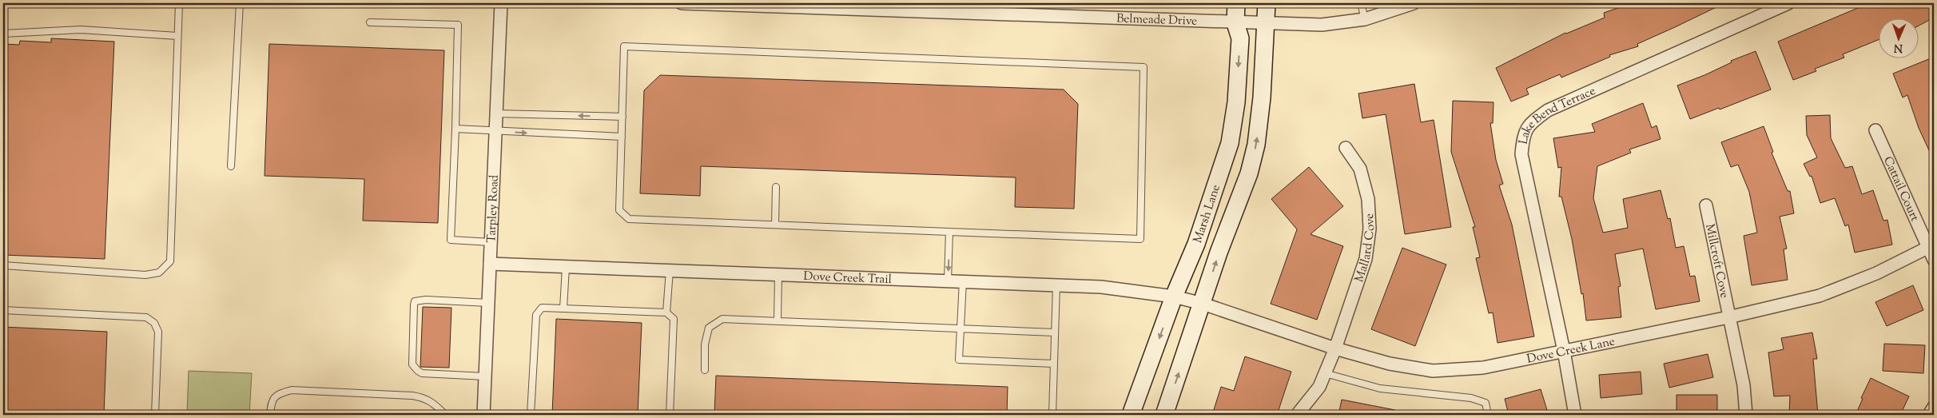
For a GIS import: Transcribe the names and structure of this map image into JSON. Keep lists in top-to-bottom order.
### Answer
{
  "streets": {
    "main road": ["Marsh Lane"],
    "street": [
      "Belmeade Drive",
      "Lake Bend Terrace",
      "Cattail Court",
      "Tarpley Road",
      "Mallard Cove",
      "Millcroft Cove",
      "Dove Creek Trail",
      "Dove Creek Lane"
    ]
  },
  "crossings": [
    ["Belmeade Drive", "Marsh Lane"],
    ["Lake Bend Terrace", "Dove Creek Lane"],
    ["Cattail Court", "Dove Creek Lane"],
    ["Tarpley Road", "Dove Creek Trail"],
    ["Marsh Lane", "Dove Creek Trail"],
    ["Marsh Lane", "Dove Creek Lane"],
    ["Mallard Cove", "Dove Creek Lane"],
    ["Millcroft Cove", "Dove Creek Lane"],
    ["Dove Creek Trail", "Dove Creek Lane"]
  ],
  "north": "bottom"
}
